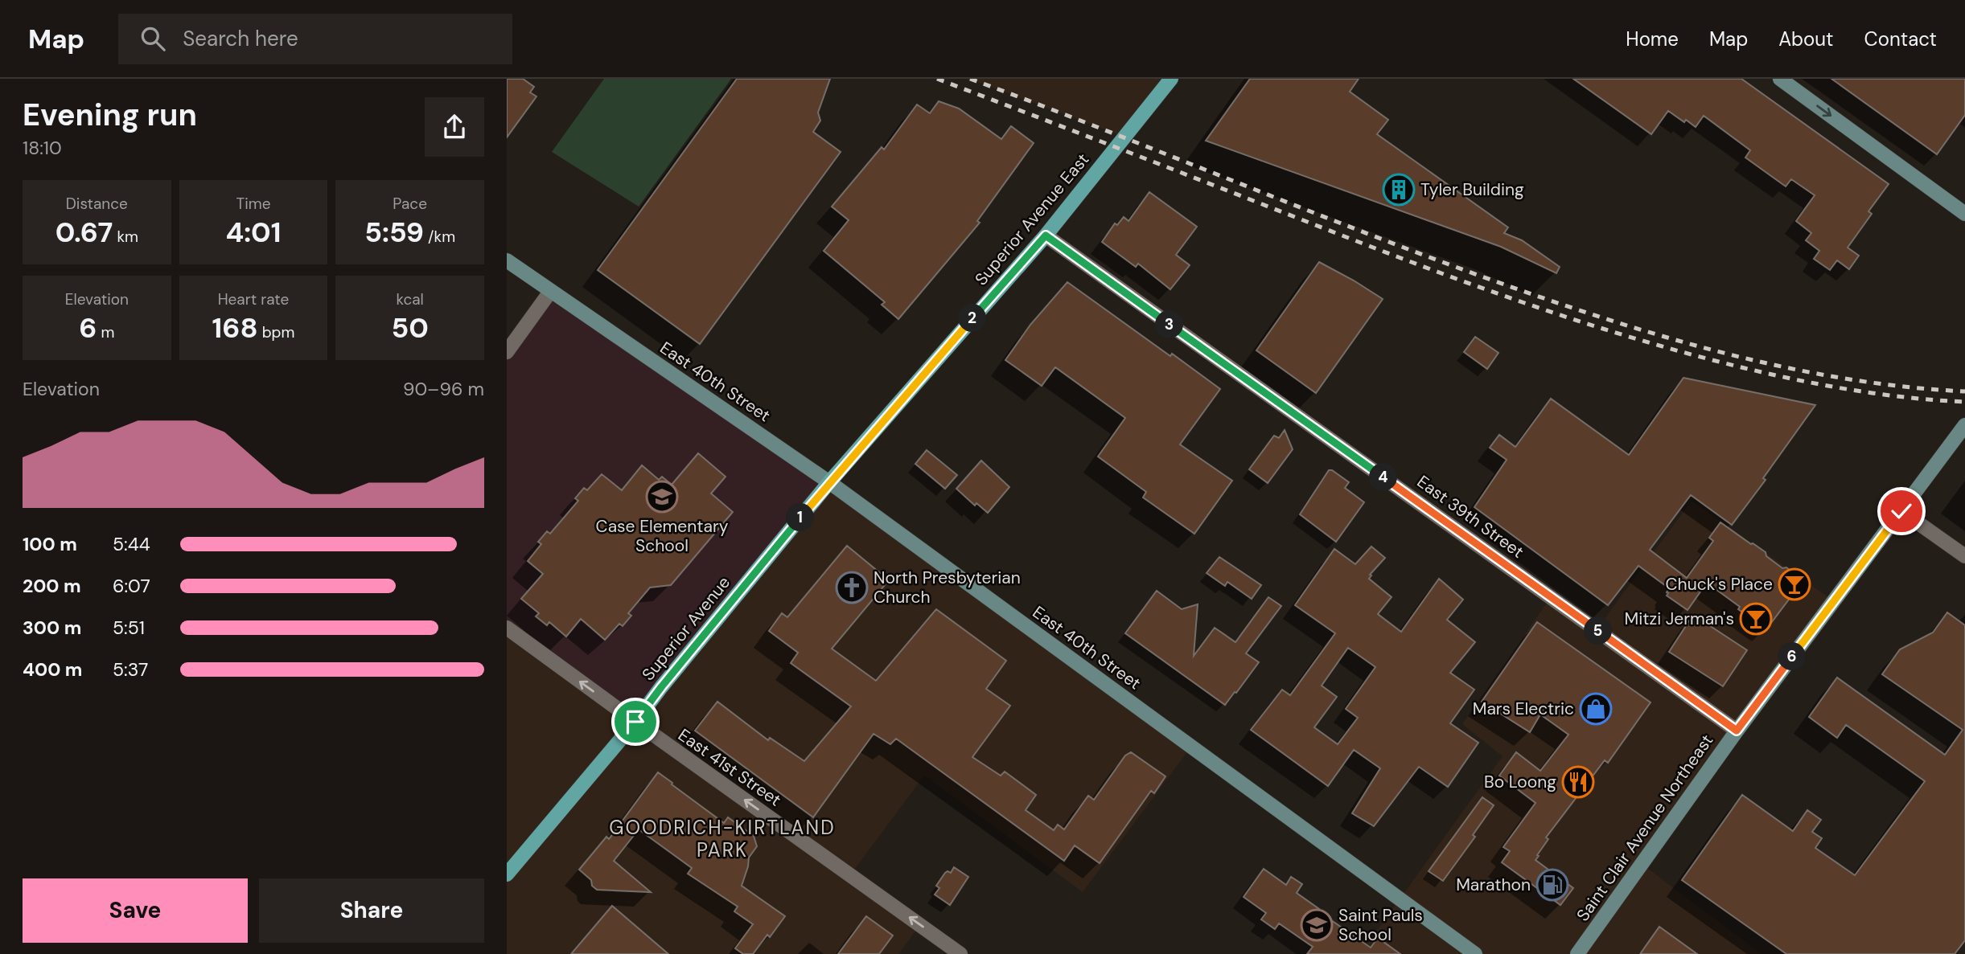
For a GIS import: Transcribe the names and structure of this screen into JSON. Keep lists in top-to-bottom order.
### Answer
{
  "streets": {
    "main road": ["Superior Avenue East", "Superior Avenue"],
    "street": [
      "East 40th Street",
      "East 39th Street",
      "East 41st Street",
      "Saint Clair Avenue Northeast"
    ]
  },
  "crossings": [
    ["Superior Avenue East", "East 40th Street"],
    ["Superior Avenue East", "East 39th Street"],
    ["Superior Avenue East", "Superior Avenue"],
    ["East 40th Street", "Superior Avenue"],
    ["East 39th Street", "Saint Clair Avenue Northeast"],
    ["Superior Avenue", "East 41st Street"]
  ],
  "one_way": ["East 41st Street"],
  "districts": ["GOODRICH-KIRTLAND PARK"],
  "places": {
    "building": ["Tyler Building"],
    "school or university": ["Case Elementary School", "Saint Pauls School"],
    "bar": ["Chuck's Place", "Mitzi Jerman's"],
    "church": ["North Presbyterian Church"],
    "shop": ["Mars Electric"],
    "restaurant": ["Bo Loong"],
    "fuel station": ["Marathon"]
  },
  "page": {
    "header": "Map",
    "search": "Search here",
    "nav": [
      "Home",
      "Map",
      "About",
      "Contact"
    ],
    "heading": ["Evening run", "18:10"],
    "stats": [
      ["Distance", "0.67 km"],
      ["Time", "4:01"],
      ["Pace", "5:59 /km"],
      ["Elevation", "6 m"],
      ["Heart rate", "168 bpm"],
      ["kcal", "50"]
    ],
    "pins": [
      "2",
      "3",
      "4",
      "1",
      "5",
      "6"
    ],
    "chart": ["Elevation", "90–96 m"],
    "list": [
      {
        "name": "100 m",
        "note": "5:44"
      },
      {
        "name": "200 m",
        "note": "6:07"
      },
      {
        "name": "300 m",
        "note": "5:51"
      },
      {
        "name": "400 m",
        "note": "5:37"
      }
    ],
    "buttons": ["Save", "Share"]
  }
}
